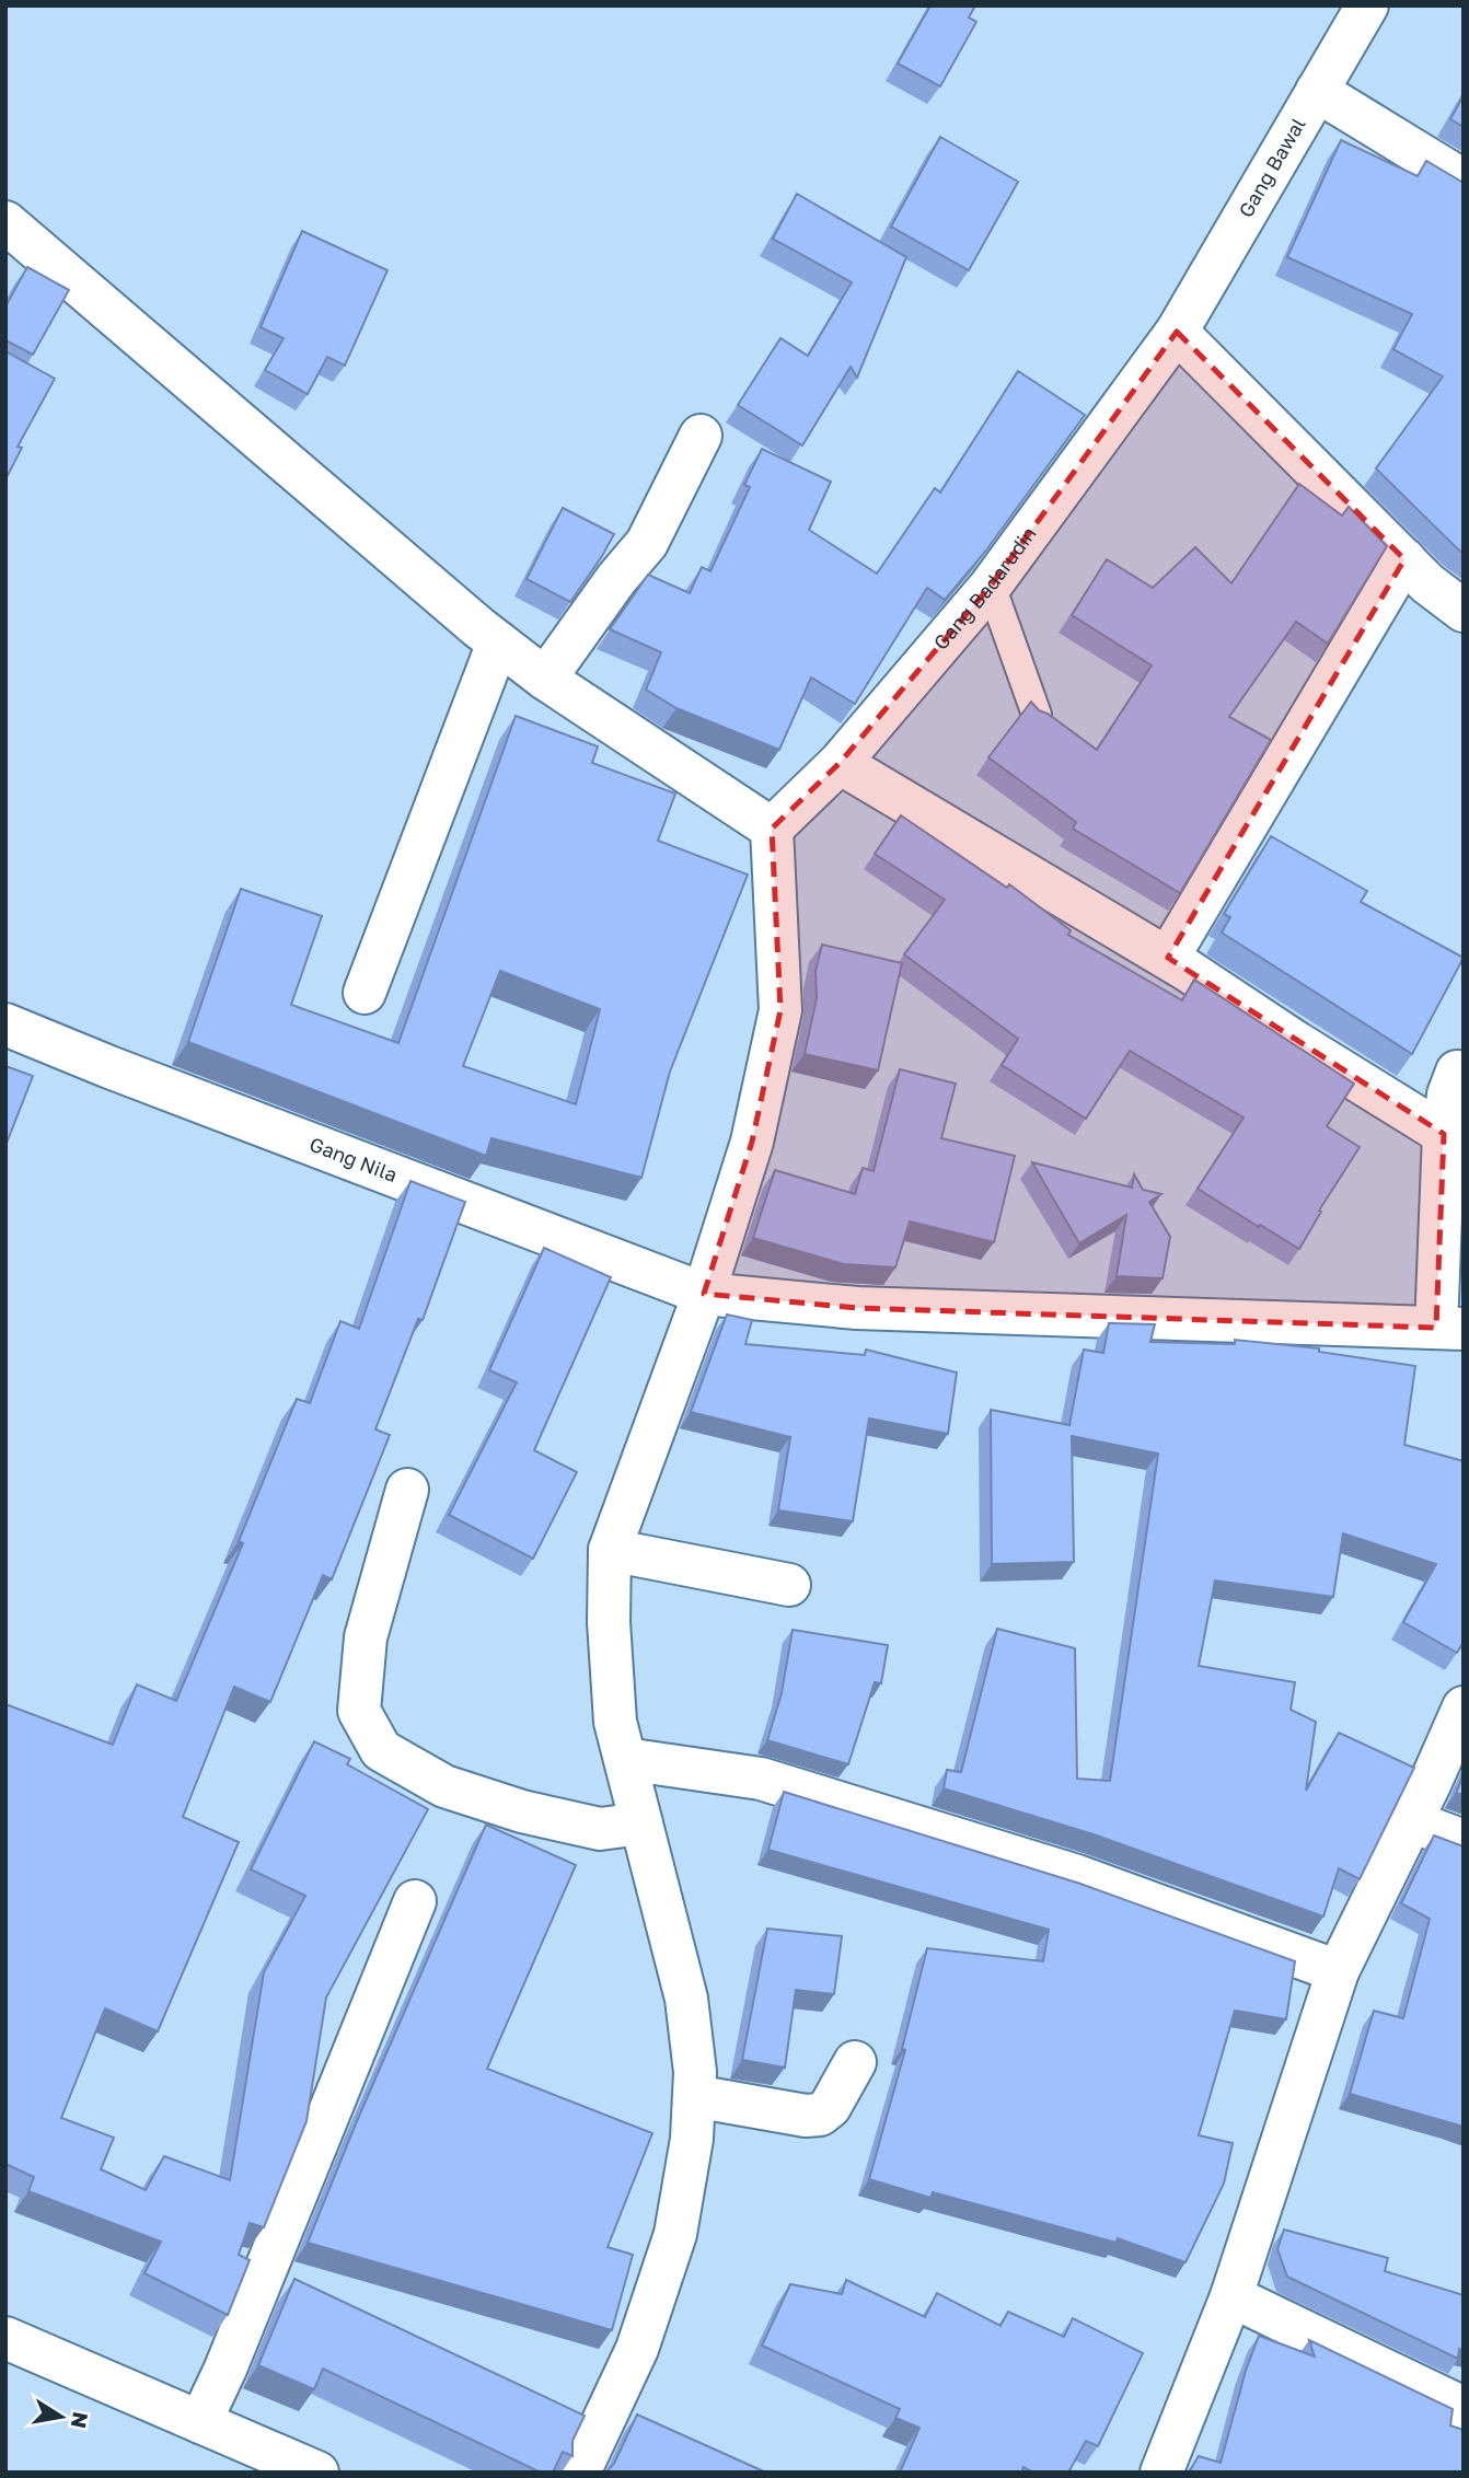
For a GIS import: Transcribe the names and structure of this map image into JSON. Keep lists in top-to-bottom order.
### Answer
{
  "streets": {
    "street": ["Gang Bawal", "Gang Badarudin", "Gang Nila"]
  },
  "crossings": [
    ["Gang Bawal", "Gang Badarudin"]
  ],
  "north": "right"
}
